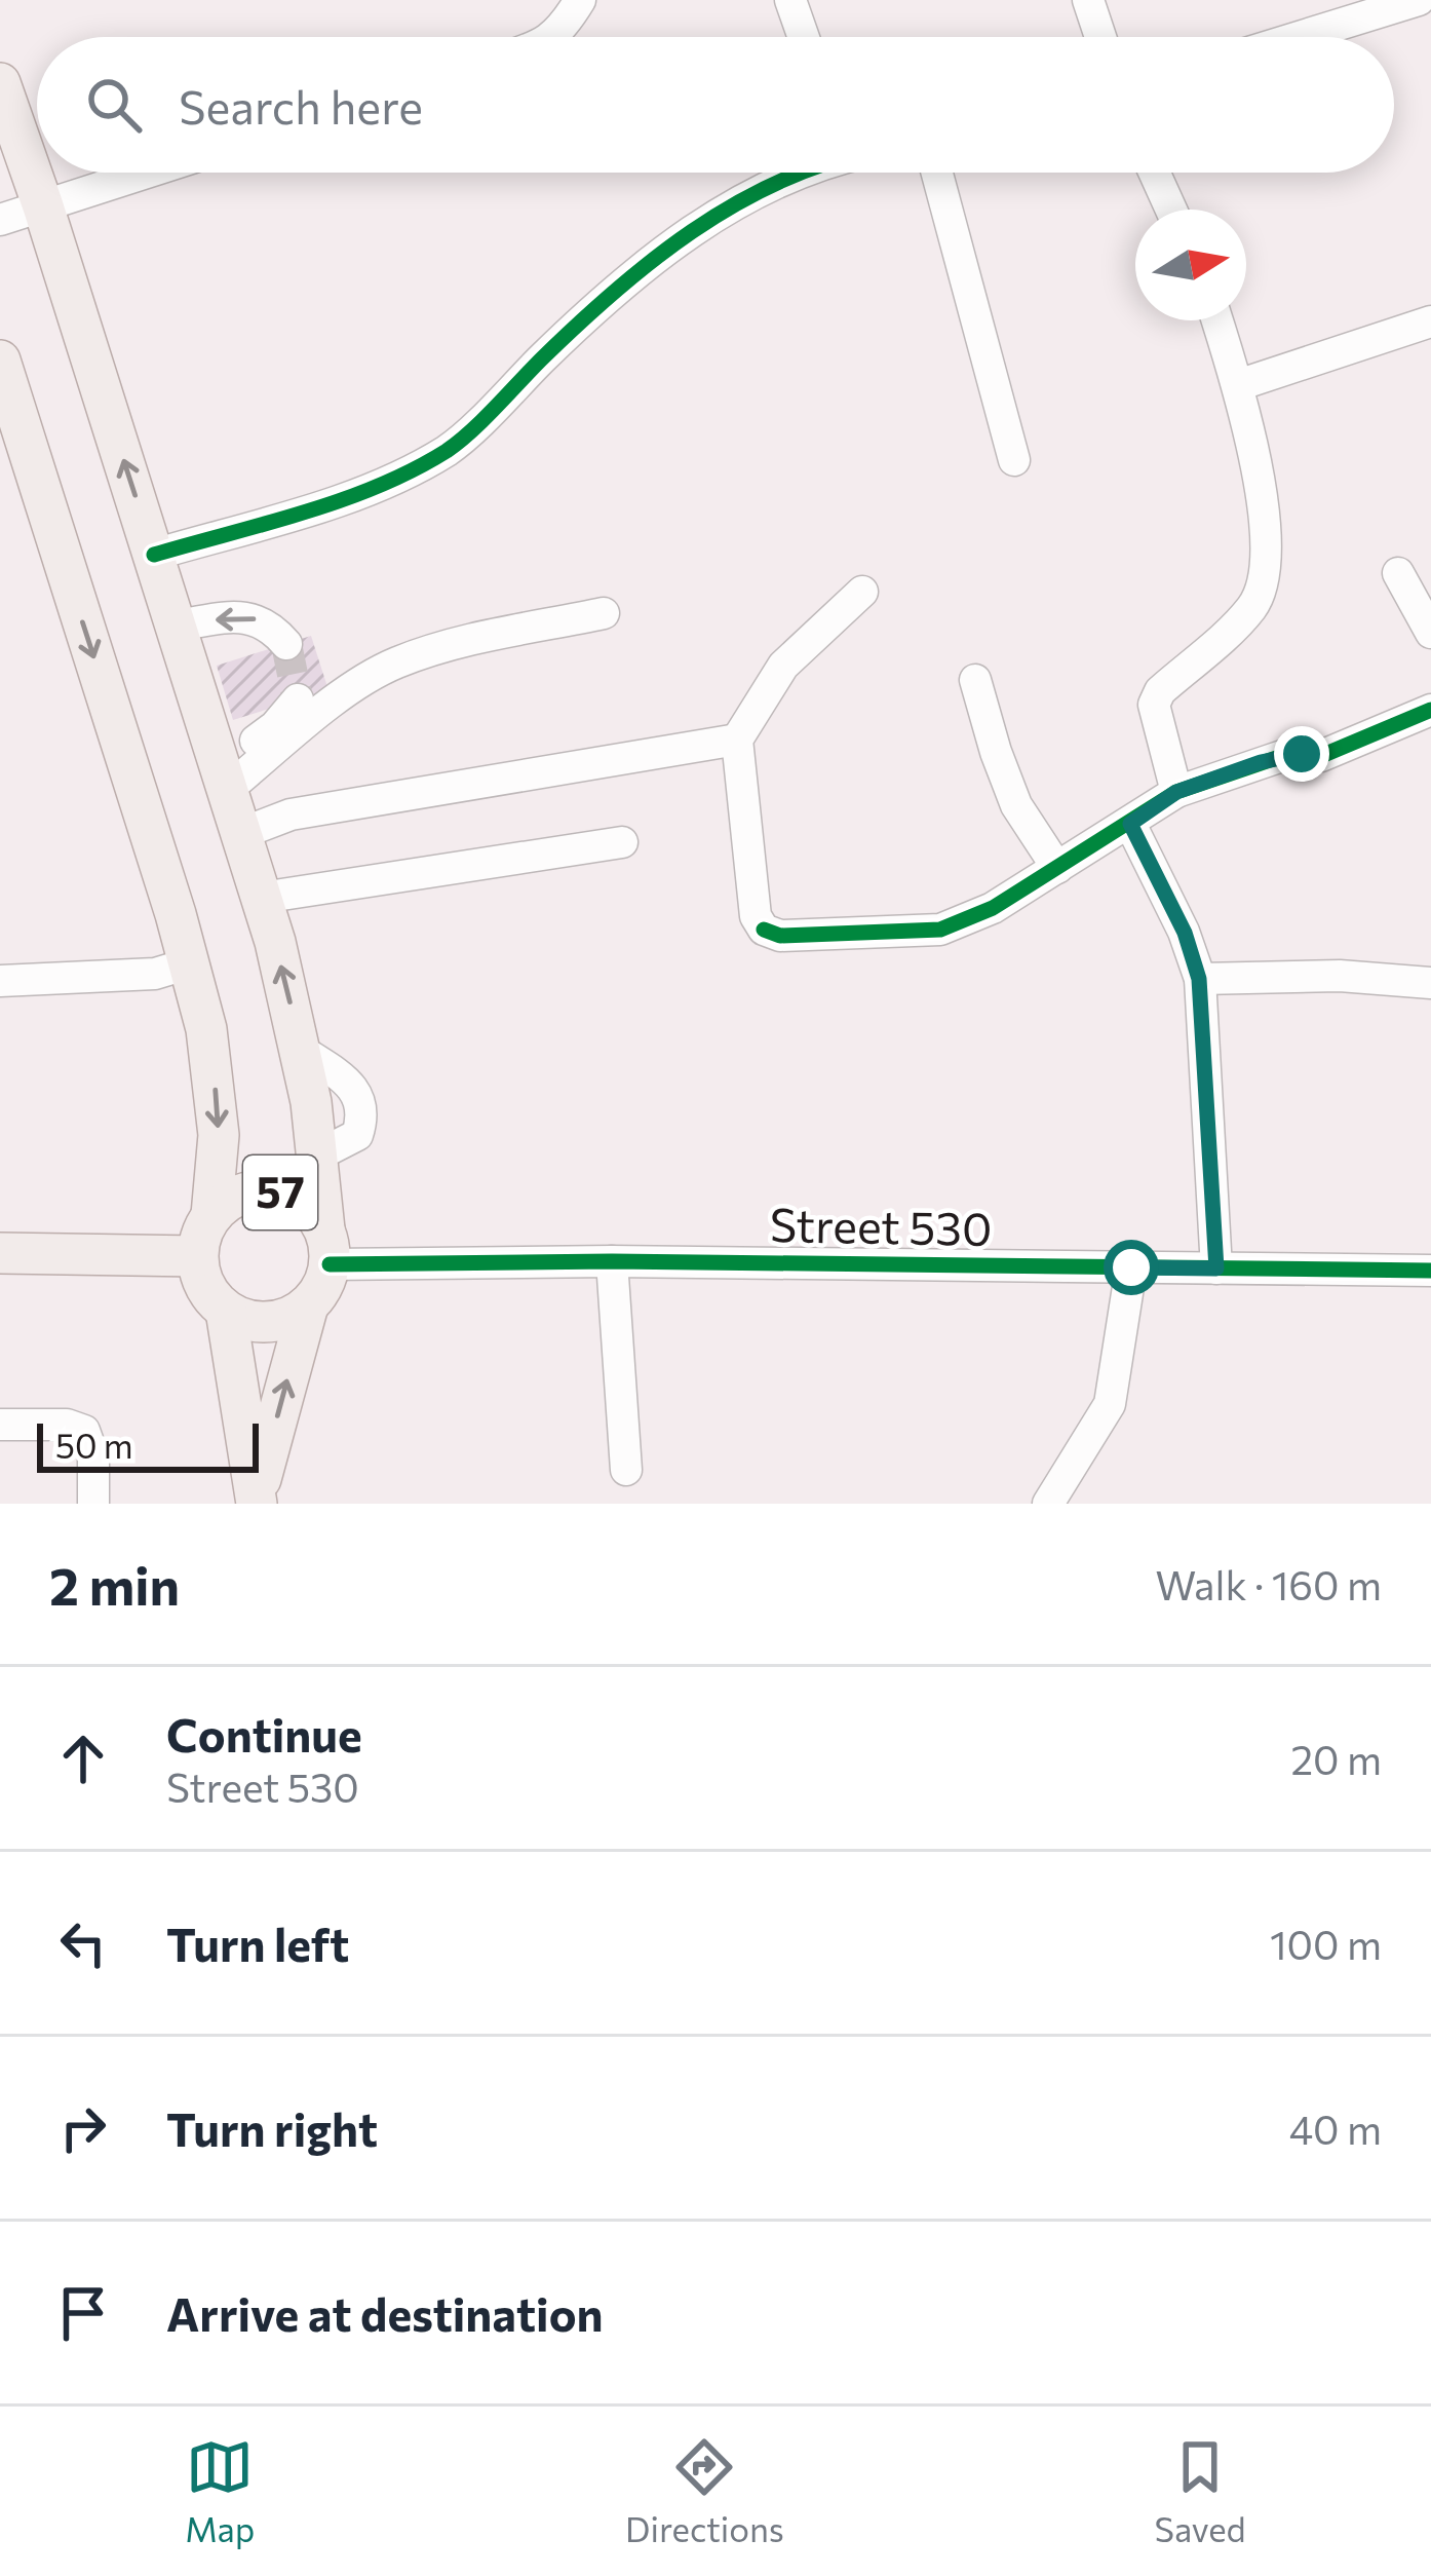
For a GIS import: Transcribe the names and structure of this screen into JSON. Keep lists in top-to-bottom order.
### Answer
{
  "streets": {
    "main road": ["57"],
    "street": ["Street 530"]
  },
  "crossings": [
    ["57", "Street 530"]
  ],
  "scale_bar": "50 m",
  "north": "right",
  "page": {
    "search": "Search here",
    "scale": "50 m",
    "heading": ["2 min", "Walk · 160 m"],
    "list": [
      ["Continue", "Street 530", "20 m"],
      ["Turn left", "100 m"],
      ["Turn right", "40 m"],
      "Arrive at destination"
    ],
    "nav": ["Map", "Directions", "Saved"]
  }
}
